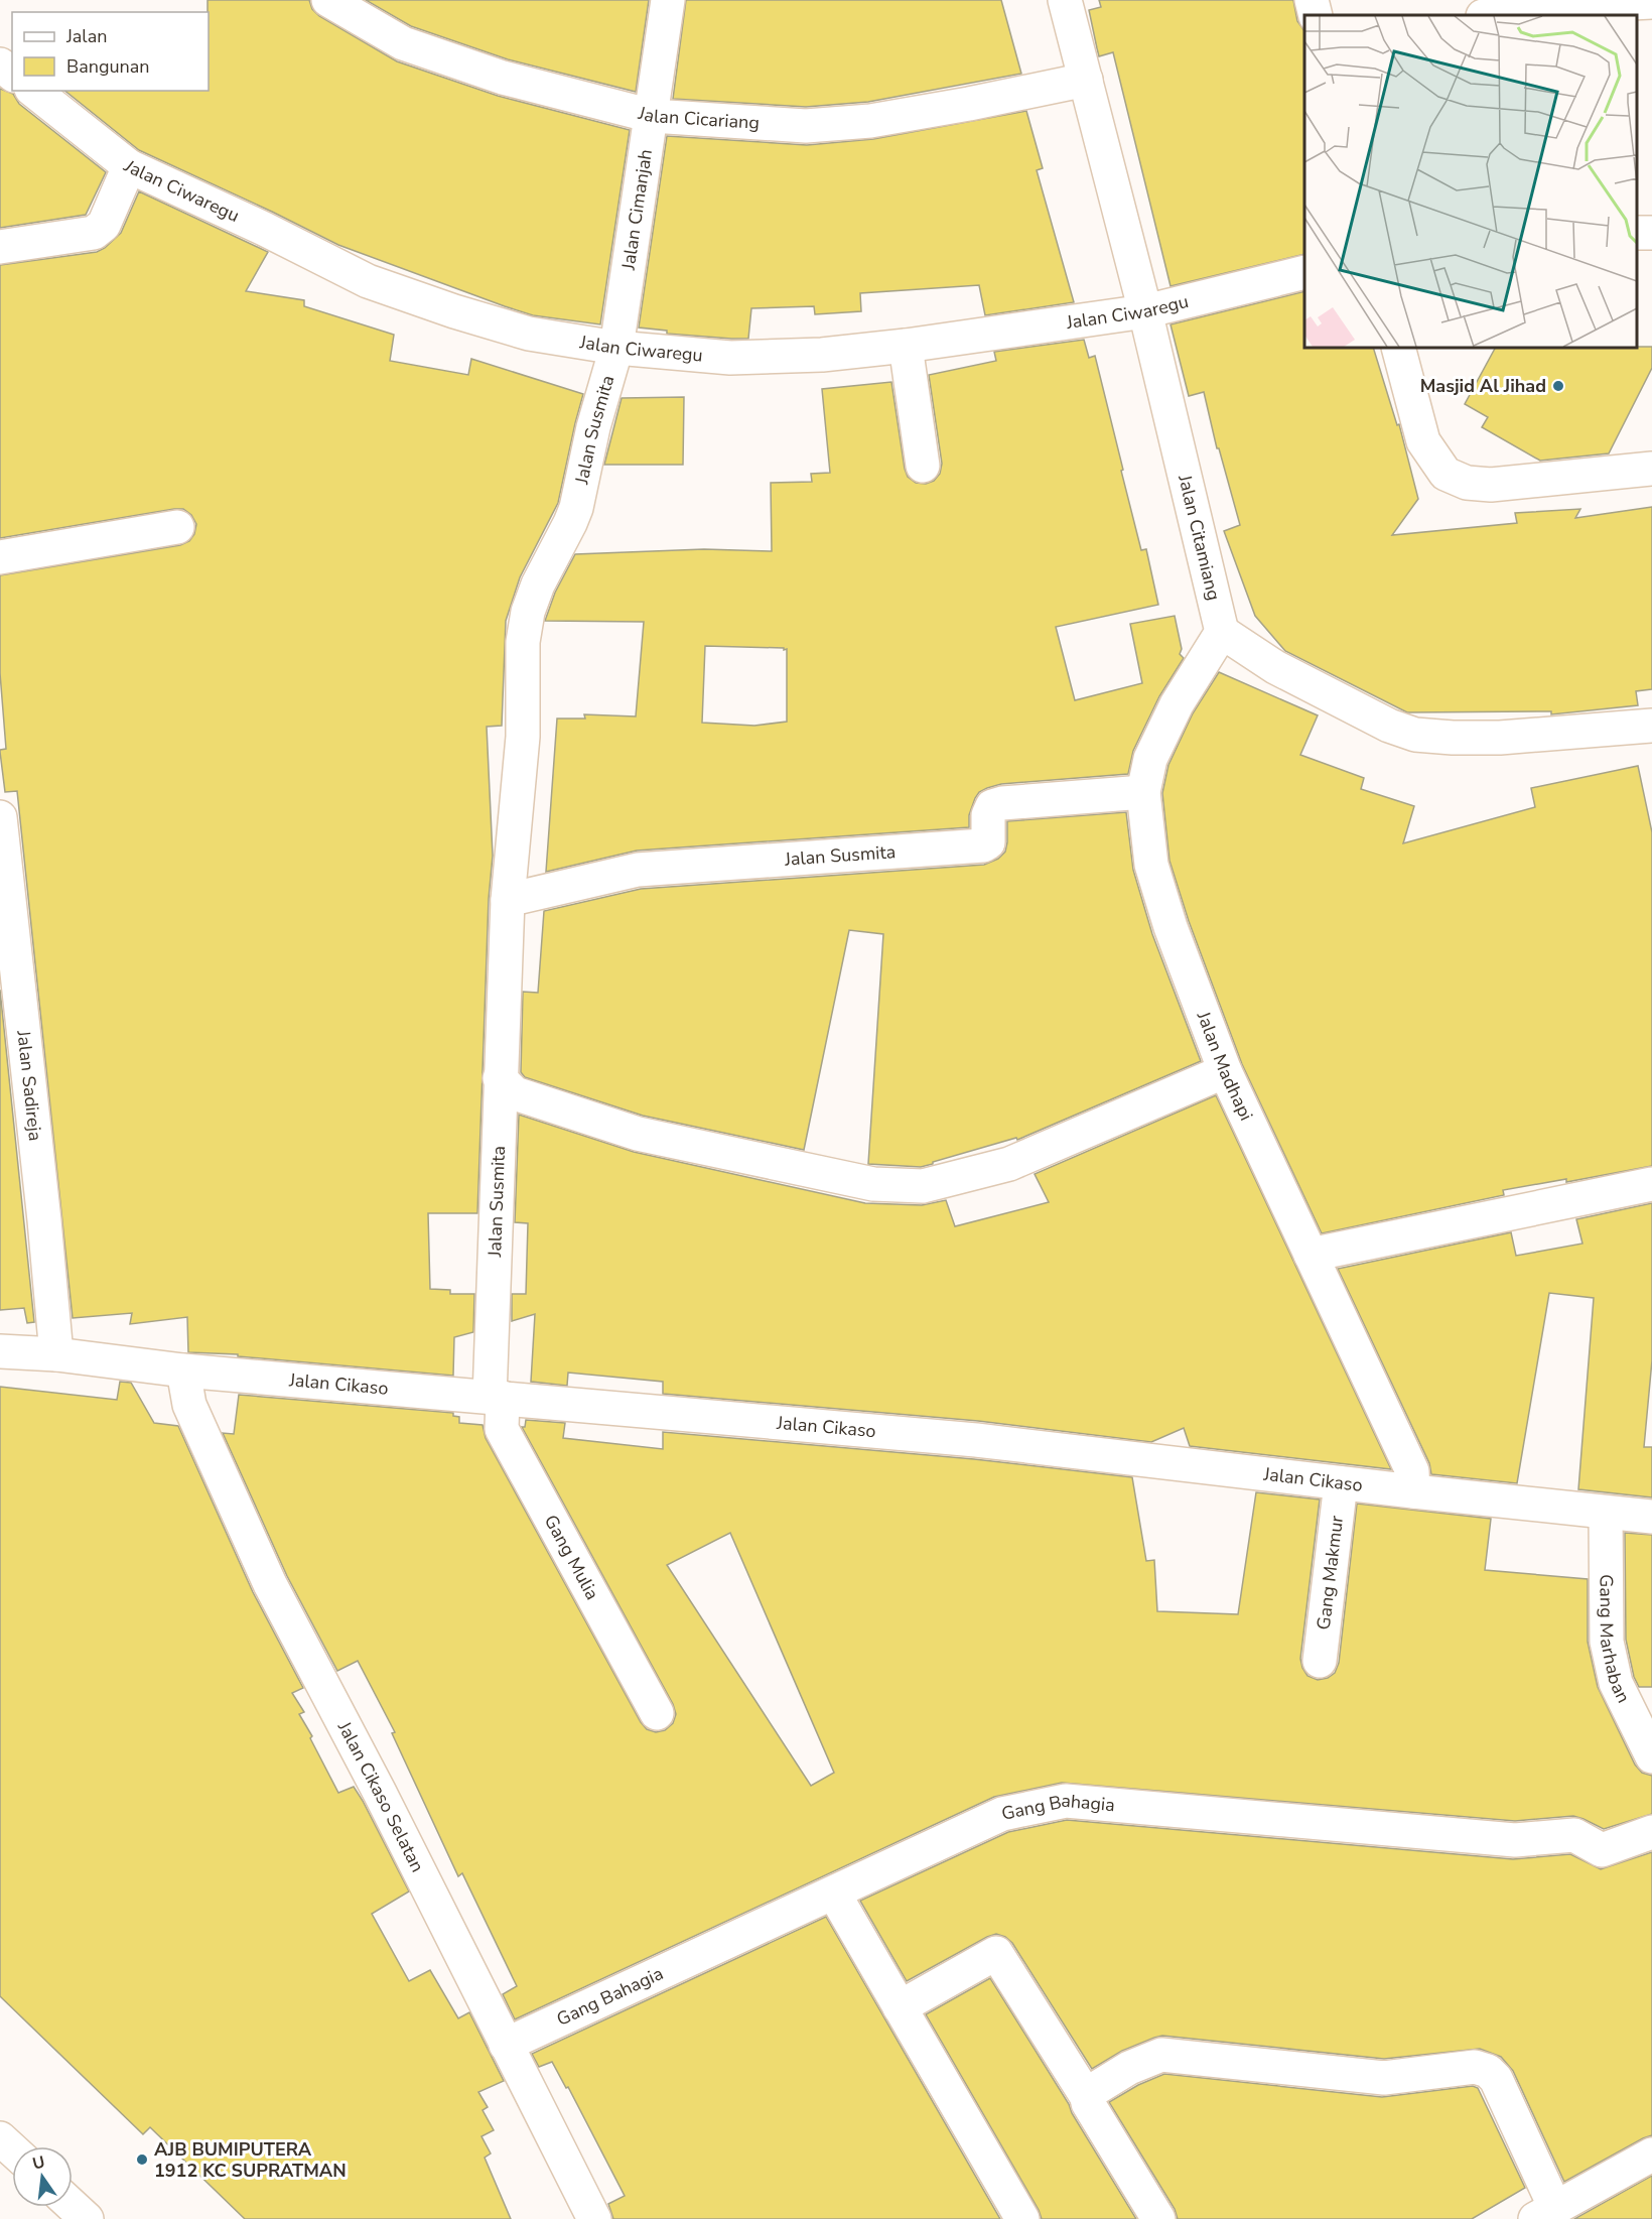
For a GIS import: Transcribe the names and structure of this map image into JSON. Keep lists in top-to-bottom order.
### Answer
{
  "streets": {
    "street": [
      "Jalan Cicariang",
      "Jalan Ciwaregu",
      "Jalan Cimanjah",
      "Jalan Susmita",
      "Jalan Citamiang",
      "Jalan Madhapi",
      "Jalan Sadireja",
      "Jalan Cikaso",
      "Gang Mulia",
      "Gang Makmur",
      "Gang Marhaban",
      "Jalan Cikaso Selatan",
      "Gang Bahagia"
    ]
  },
  "crossings": [
    ["Jalan Cicariang", "Jalan Cimanjah"],
    ["Jalan Cicariang", "Jalan Citamiang"],
    ["Jalan Ciwaregu", "Jalan Cimanjah"],
    ["Jalan Ciwaregu", "Jalan Susmita"],
    ["Jalan Ciwaregu", "Jalan Citamiang"],
    ["Jalan Cimanjah", "Jalan Susmita"],
    ["Jalan Susmita", "Jalan Madhapi"],
    ["Jalan Susmita", "Jalan Cikaso"],
    ["Jalan Susmita", "Gang Mulia"],
    ["Jalan Citamiang", "Jalan Madhapi"],
    ["Jalan Madhapi", "Jalan Cikaso"],
    ["Jalan Sadireja", "Jalan Cikaso"],
    ["Jalan Cikaso", "Gang Mulia"],
    ["Jalan Cikaso", "Gang Makmur"],
    ["Jalan Cikaso", "Gang Marhaban"],
    ["Jalan Cikaso", "Jalan Cikaso Selatan"],
    ["Jalan Cikaso Selatan", "Gang Bahagia"]
  ],
  "places": ["Masjid Al Jihad", "AJB BUMIPUTERA 1912 KC SUPRATMAN"],
  "legend": ["Jalan", "Bangunan"],
  "north": "top"
}
